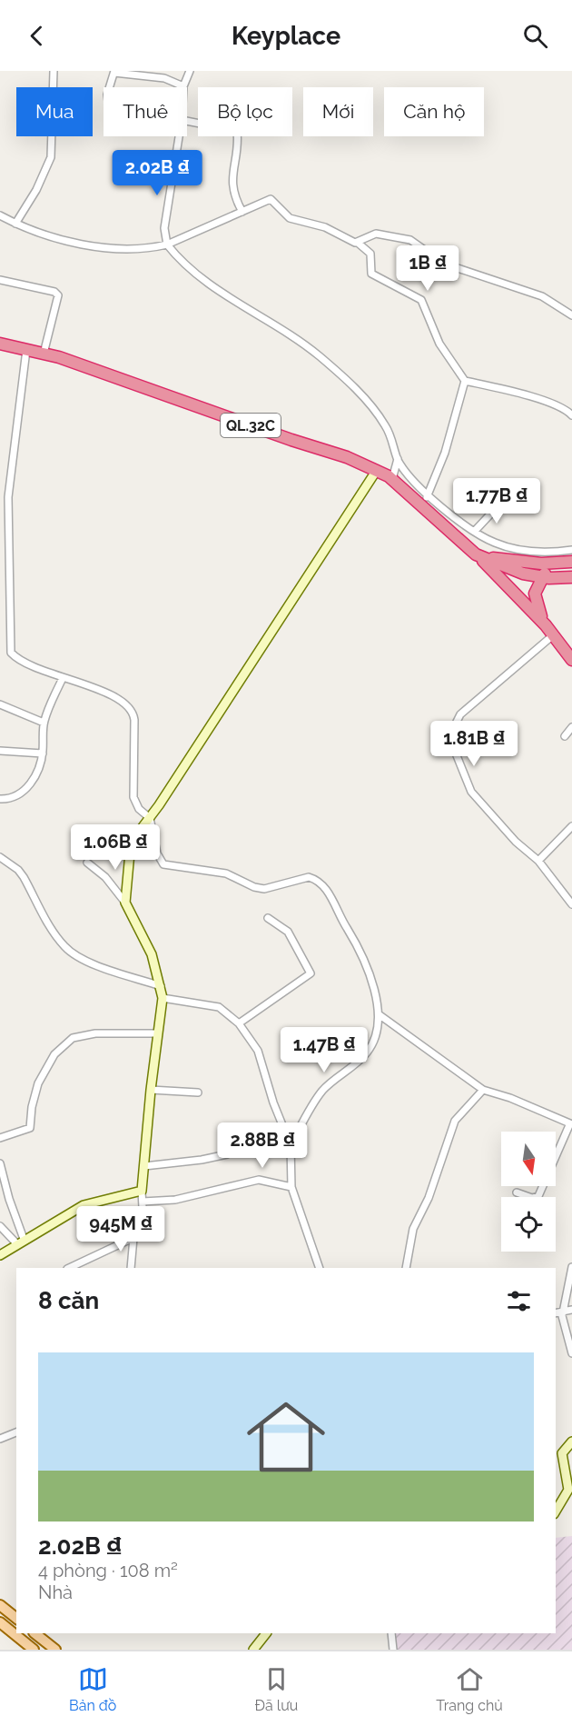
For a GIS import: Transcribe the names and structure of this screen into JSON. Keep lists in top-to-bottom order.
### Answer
{
  "streets": {
    "highway": ["QL.32C"]
  },
  "north": "bottom",
  "page": {
    "header": "Keyplace",
    "chip": [
      "Mua",
      "Thuê",
      "Bộ lọc",
      "Mới",
      "Căn hộ"
    ],
    "price": [
      "2.02B ₫",
      "1B ₫",
      "1.77B ₫",
      "1.81B ₫",
      "1.06B ₫",
      "1.47B ₫",
      "2.88B ₫",
      "945M ₫"
    ],
    "heading": "8 căn",
    "list": [
      {
        "name": "2.02B ₫",
        "note": "4 phòng · 108 m² · Nhà"
      }
    ],
    "tabs": ["Bản đồ", "Đã lưu", "Trang chủ"]
  }
}
